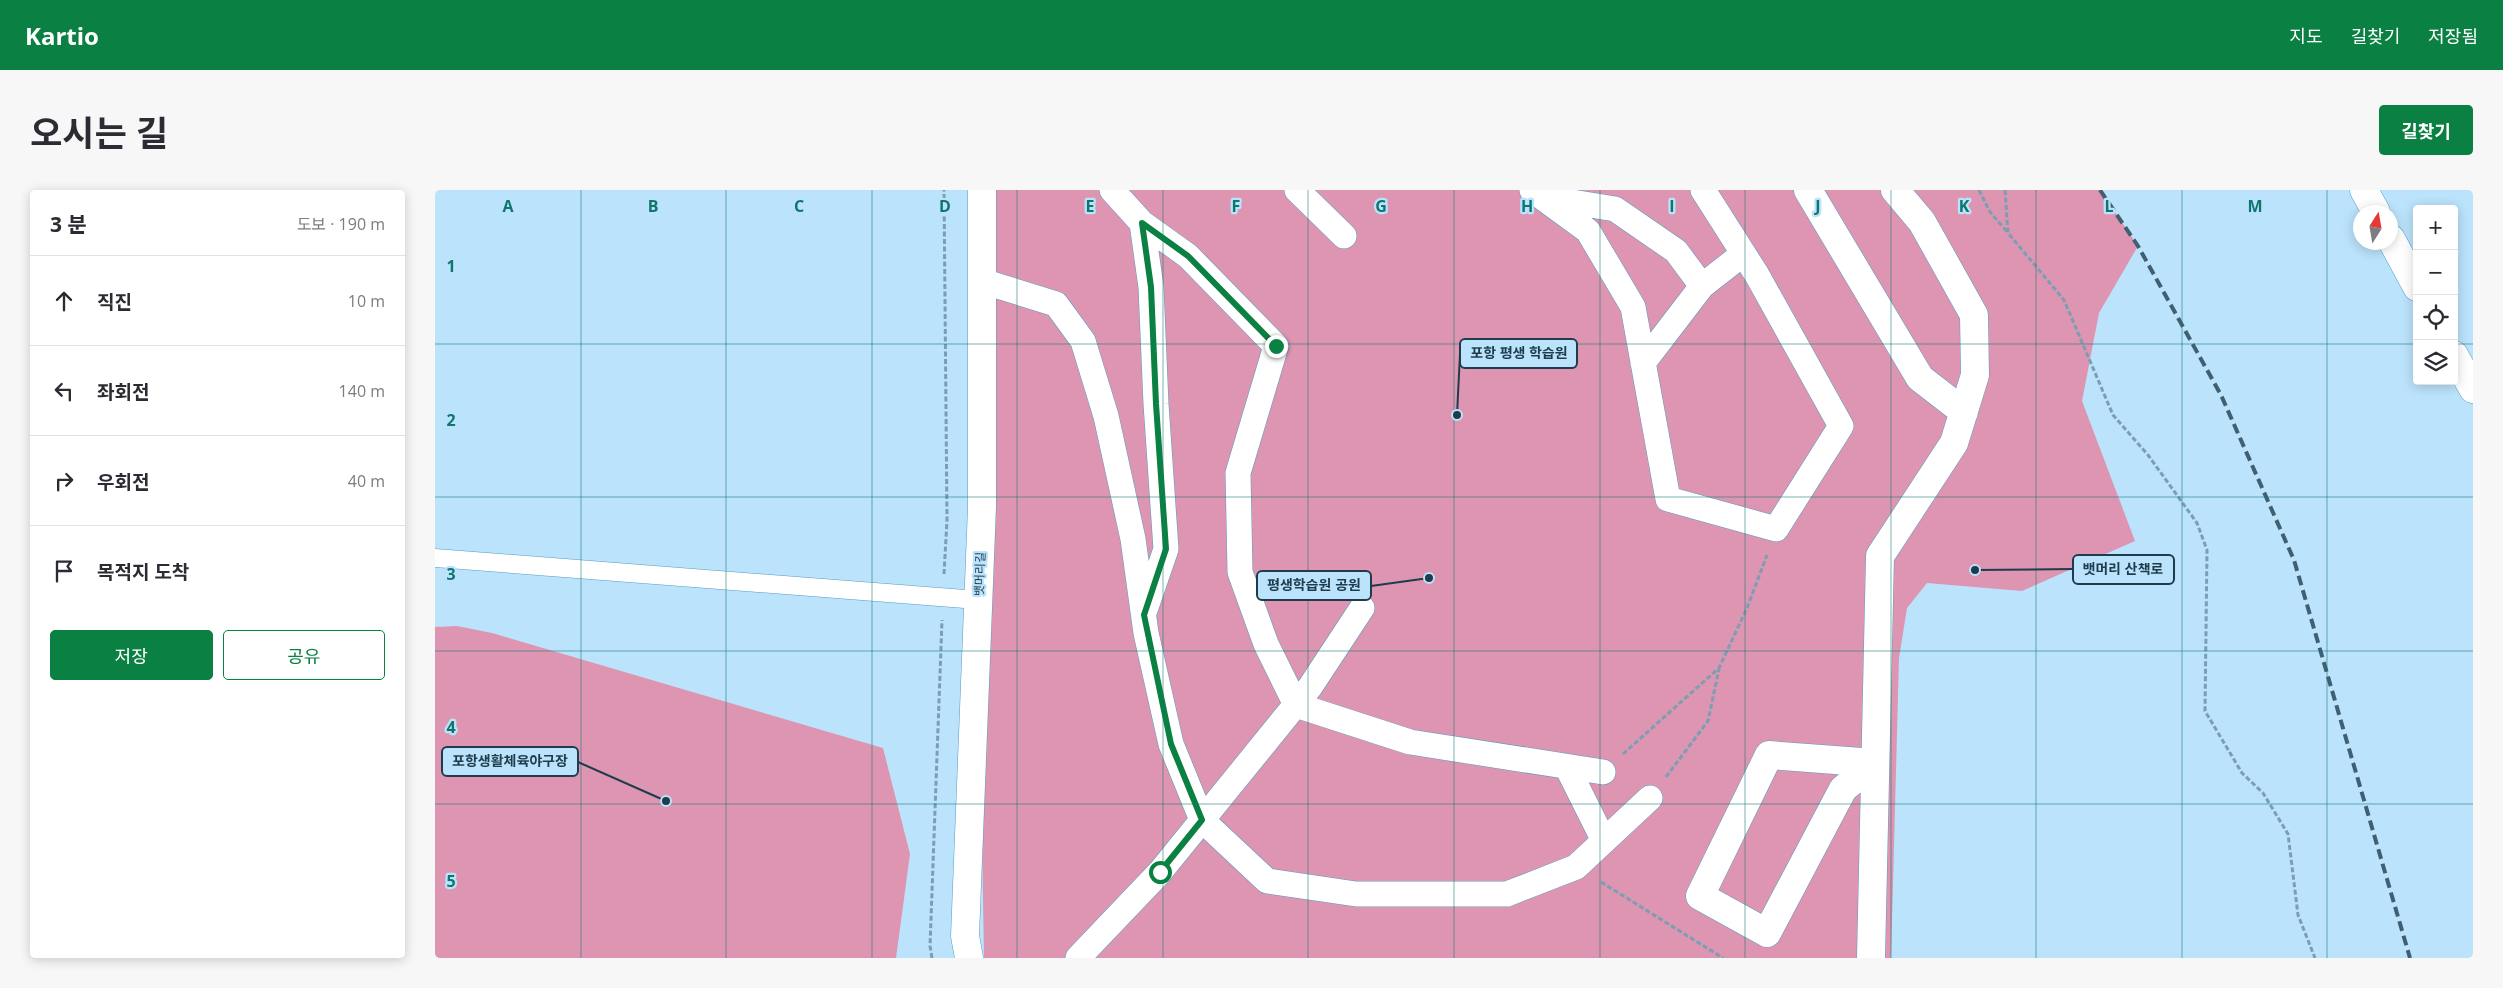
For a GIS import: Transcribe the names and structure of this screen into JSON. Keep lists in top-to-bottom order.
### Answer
{
  "streets": {
    "street": ["뱃머리길"]
  },
  "places": [
    "포항 평생 학습원",
    "뱃머리 산책로",
    "평생학습원 공원",
    "포항생활체육야구장"
  ],
  "north": "top",
  "page": {
    "header": "Kartio",
    "nav": ["지도", "길찾기", "저장됨"],
    "title": "오시는 길",
    "buttons": [
      "길찾기",
      ["저장", "공유"]
    ],
    "heading": ["3 분", "도보 · 190 m"],
    "map_buttons": ["+", "−"],
    "list": [
      ["직진", "10 m"],
      ["좌회전", "140 m"],
      ["우회전", "40 m"],
      "목적지 도착"
    ]
  },
  "grid": {
    "columns": [
      "A",
      "B",
      "C",
      "D",
      "E",
      "F",
      "G",
      "H",
      "I",
      "J",
      "K",
      "L",
      "M"
    ],
    "rows": [
      "1",
      "2",
      "3",
      "4",
      "5"
    ]
  }
}
